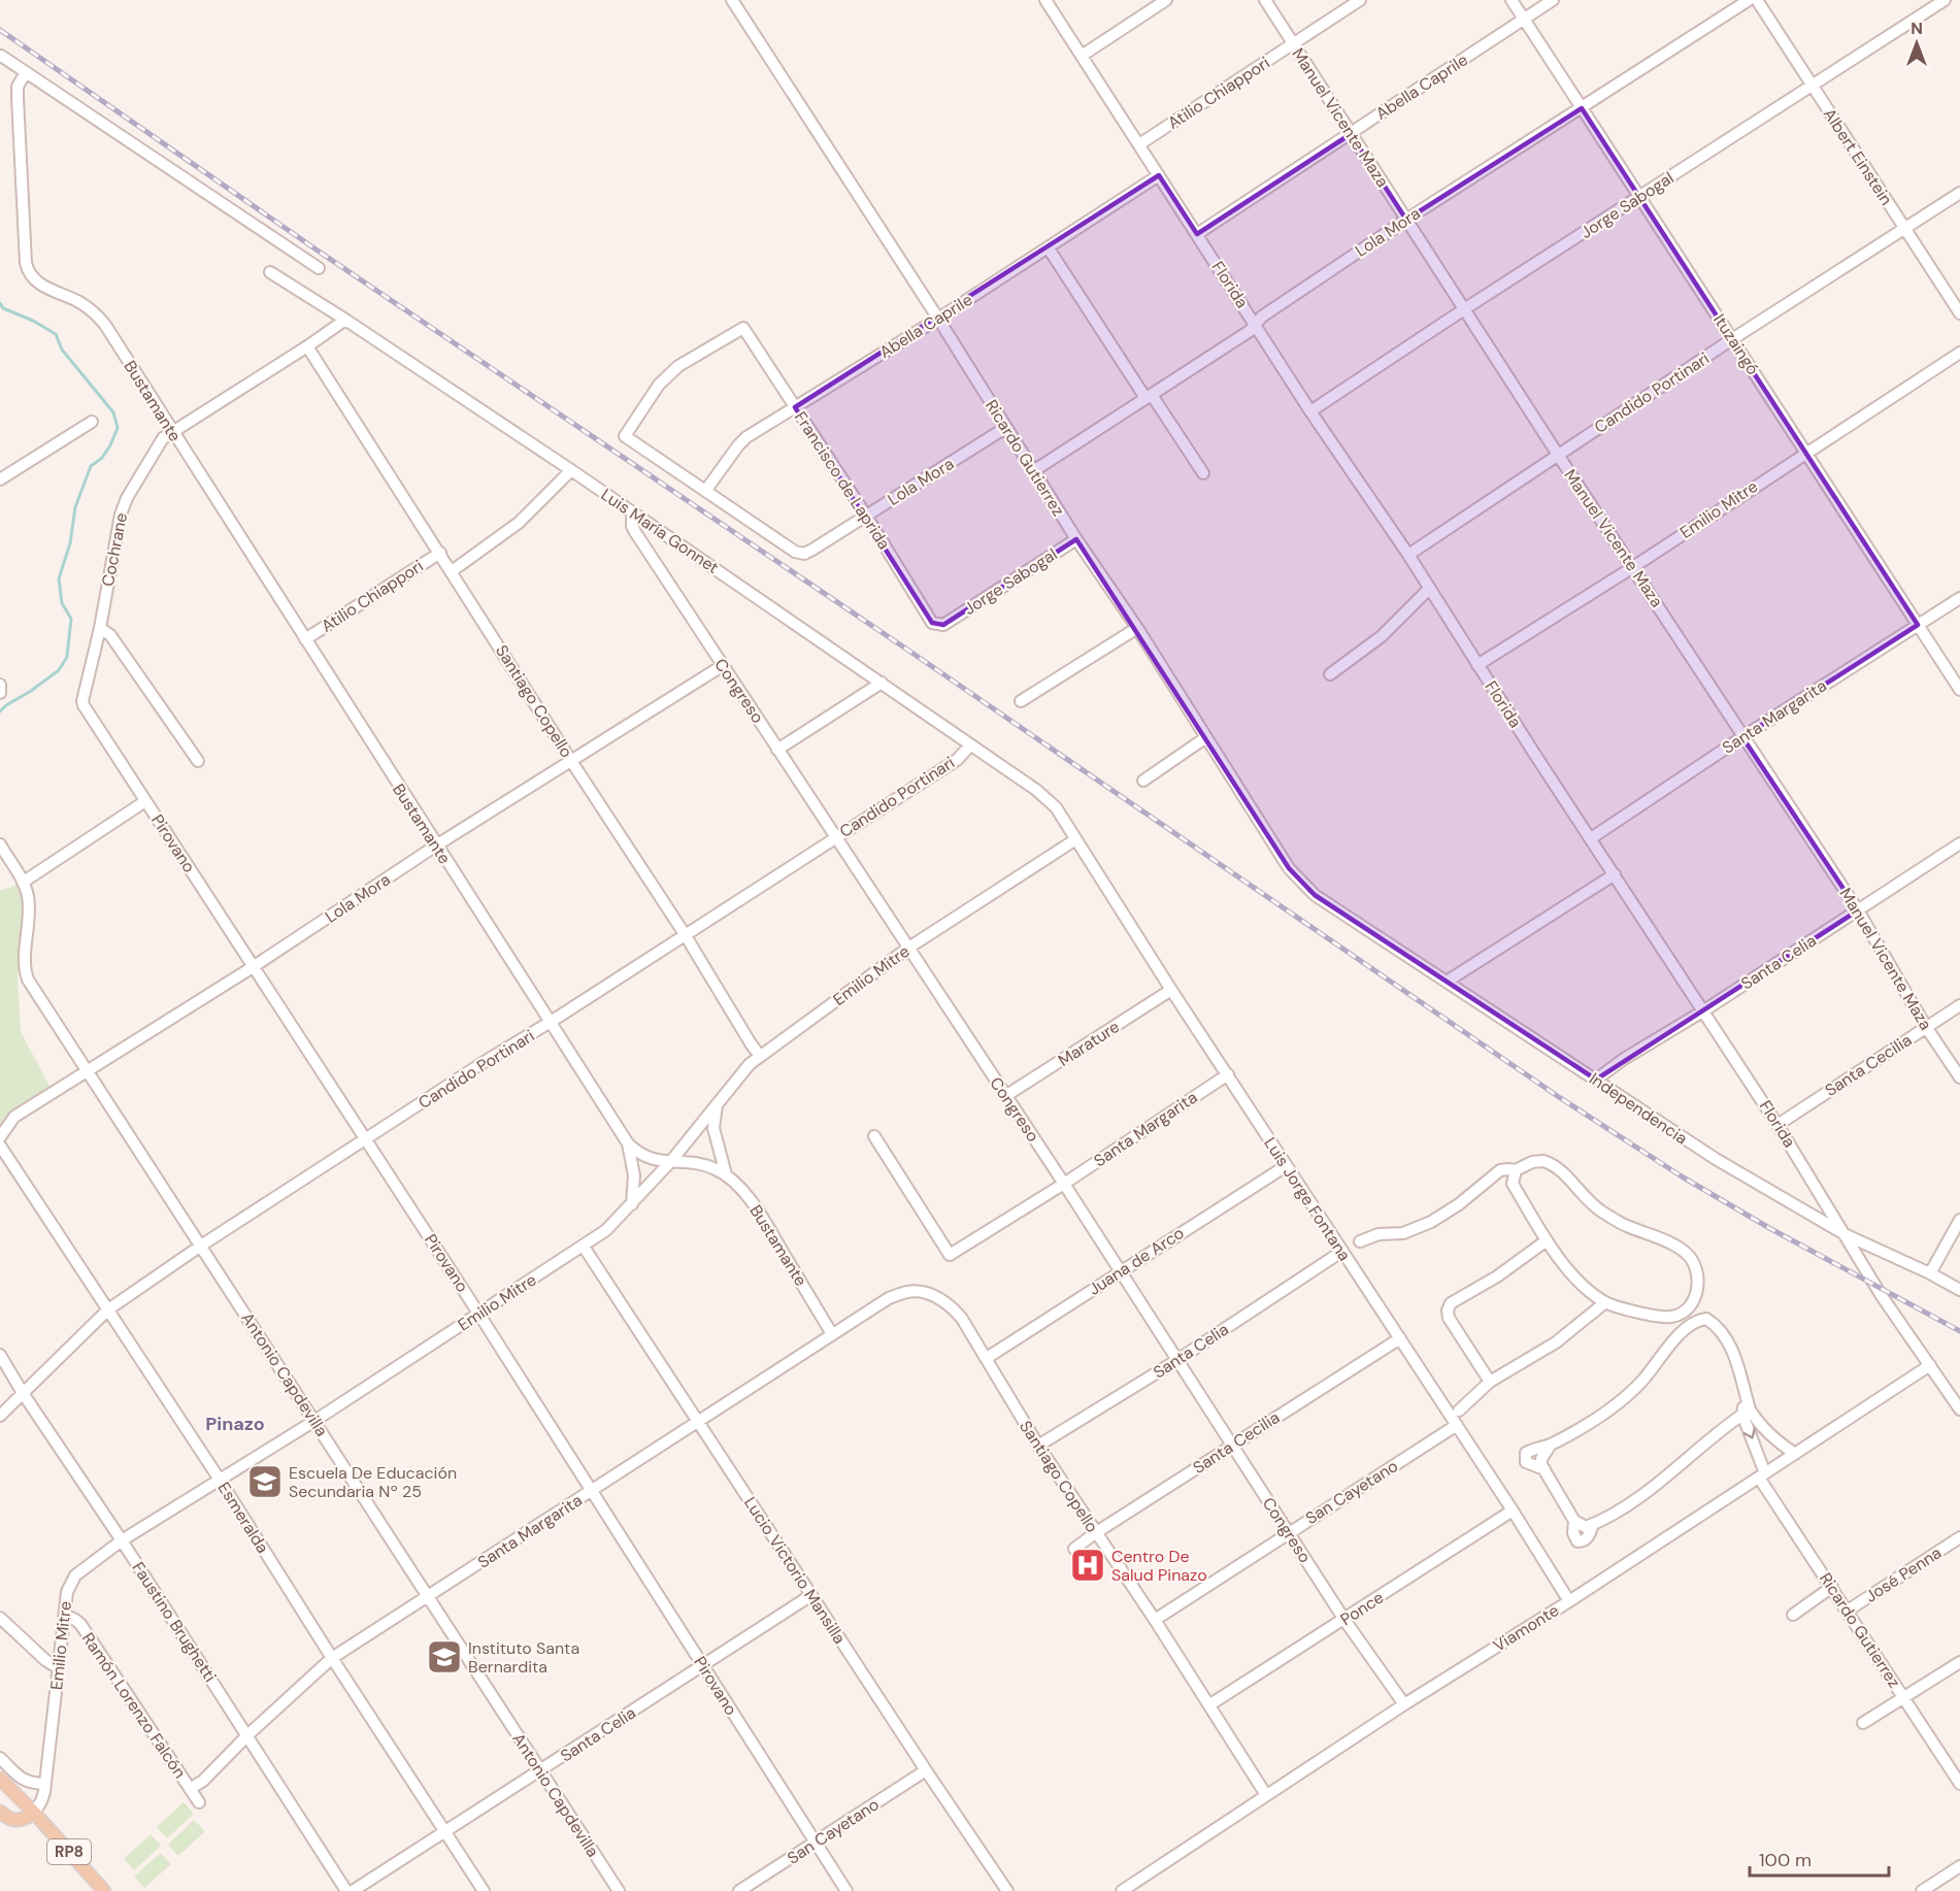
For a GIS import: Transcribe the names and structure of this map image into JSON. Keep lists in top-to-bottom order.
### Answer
{
  "streets": {
    "main road": ["RP8"],
    "street": [
      "Abella Caprile",
      "Atilio Chiappori",
      "Manuel Vicente Maza",
      "Albert Einstein",
      "Jorge Sabogal",
      "Lola Mora",
      "Florida",
      "Ituzaingó",
      "Candido Portinari",
      "Bustamante",
      "Ricardo Gutierrez",
      "Francisco de Laprida",
      "Emilio Mitre",
      "Luis María Gonnet",
      "Cochrane",
      "Congreso",
      "Santiago Copello",
      "Santa Margarita",
      "Pirovano",
      "Santa Celia",
      "Marature",
      "Santa Cecilia",
      "Independencia",
      "Luis Jorge Fontana",
      "Juana de Arco",
      "Antonio Capdevilla",
      "San Cayetano",
      "Esmeralda",
      "Lucio Victorio Mansilla",
      "José Penna",
      "Ponce",
      "Faustino Brughetti",
      "Viamonte",
      "Ramón Lorenzo Falcón"
    ]
  },
  "crossings": [
    ["Abella Caprile", "Manuel Vicente Maza"],
    ["Abella Caprile", "Lola Mora"],
    ["Abella Caprile", "Florida"],
    ["Abella Caprile", "Ituzaingó"],
    ["Abella Caprile", "Ricardo Gutierrez"],
    ["Abella Caprile", "Francisco de Laprida"],
    ["Atilio Chiappori", "Manuel Vicente Maza"],
    ["Atilio Chiappori", "Florida"],
    ["Atilio Chiappori", "Bustamante"],
    ["Atilio Chiappori", "Luis María Gonnet"],
    ["Atilio Chiappori", "Santiago Copello"],
    ["Manuel Vicente Maza", "Jorge Sabogal"],
    ["Manuel Vicente Maza", "Lola Mora"],
    ["Manuel Vicente Maza", "Candido Portinari"],
    ["Manuel Vicente Maza", "Emilio Mitre"],
    ["Manuel Vicente Maza", "Santa Margarita"],
    ["Manuel Vicente Maza", "Santa Celia"],
    ["Manuel Vicente Maza", "Santa Cecilia"],
    ["Albert Einstein", "Jorge Sabogal"],
    ["Albert Einstein", "Candido Portinari"],
    ["Jorge Sabogal", "Florida"],
    ["Jorge Sabogal", "Ituzaingó"],
    ["Jorge Sabogal", "Ricardo Gutierrez"],
    ["Jorge Sabogal", "Francisco de Laprida"],
    ["Lola Mora", "Florida"],
    ["Lola Mora", "Ituzaingó"],
    ["Lola Mora", "Bustamante"],
    ["Lola Mora", "Ricardo Gutierrez"],
    ["Lola Mora", "Francisco de Laprida"],
    ["Lola Mora", "Congreso"],
    ["Lola Mora", "Santiago Copello"],
    ["Lola Mora", "Pirovano"],
    ["Lola Mora", "Antonio Capdevilla"],
    ["Florida", "Candido Portinari"],
    ["Florida", "Emilio Mitre"],
    ["Florida", "Santa Margarita"],
    ["Florida", "Santa Celia"],
    ["Florida", "Santa Cecilia"],
    ["Florida", "Independencia"],
    ["Florida", "Viamonte"],
    ["Ituzaingó", "Candido Portinari"],
    ["Ituzaingó", "Emilio Mitre"],
    ["Ituzaingó", "Santa Margarita"],
    ["Candido Portinari", "Bustamante"],
    ["Candido Portinari", "Luis María Gonnet"],
    ["Candido Portinari", "Congreso"],
    ["Candido Portinari", "Santiago Copello"],
    ["Candido Portinari", "Pirovano"],
    ["Candido Portinari", "Antonio Capdevilla"],
    ["Candido Portinari", "Esmeralda"],
    ["Candido Portinari", "Faustino Brughetti"],
    ["Bustamante", "Emilio Mitre"],
    ["Bustamante", "Cochrane"],
    ["Bustamante", "Santa Margarita"],
    ["Ricardo Gutierrez", "Independencia"],
    ["Ricardo Gutierrez", "José Penna"],
    ["Ricardo Gutierrez", "Viamonte"],
    ["Emilio Mitre", "Congreso"],
    ["Emilio Mitre", "Santiago Copello"],
    ["Emilio Mitre", "Pirovano"],
    ["Emilio Mitre", "Luis Jorge Fontana"],
    ["Emilio Mitre", "Antonio Capdevilla"],
    ["Emilio Mitre", "Esmeralda"],
    ["Emilio Mitre", "Lucio Victorio Mansilla"],
    ["Emilio Mitre", "Faustino Brughetti"],
    ["Emilio Mitre", "Ramón Lorenzo Falcón"],
    ["Emilio Mitre", "RP8"],
    ["Luis María Gonnet", "Cochrane"],
    ["Luis María Gonnet", "Congreso"],
    ["Luis María Gonnet", "Luis Jorge Fontana"],
    ["Cochrane", "Santiago Copello"],
    ["Cochrane", "Pirovano"],
    ["Congreso", "Santa Margarita"],
    ["Congreso", "Santa Celia"],
    ["Congreso", "Marature"],
    ["Congreso", "Santa Cecilia"],
    ["Congreso", "Juana de Arco"],
    ["Congreso", "San Cayetano"],
    ["Congreso", "Ponce"],
    ["Congreso", "Viamonte"],
    ["Santiago Copello", "Santa Margarita"],
    ["Santiago Copello", "Santa Celia"],
    ["Santiago Copello", "Santa Cecilia"],
    ["Santiago Copello", "Juana de Arco"],
    ["Santiago Copello", "San Cayetano"],
    ["Santiago Copello", "Ponce"],
    ["Santiago Copello", "Viamonte"],
    ["Santa Margarita", "Pirovano"],
    ["Santa Margarita", "Luis Jorge Fontana"],
    ["Santa Margarita", "Antonio Capdevilla"],
    ["Santa Margarita", "Esmeralda"],
    ["Santa Margarita", "Lucio Victorio Mansilla"],
    ["Santa Margarita", "Faustino Brughetti"],
    ["Santa Margarita", "Ramón Lorenzo Falcón"],
    ["Pirovano", "Santa Celia"],
    ["Pirovano", "San Cayetano"],
    ["Santa Celia", "Independencia"],
    ["Santa Celia", "Luis Jorge Fontana"],
    ["Santa Celia", "Antonio Capdevilla"],
    ["Santa Celia", "Esmeralda"],
    ["Santa Celia", "Lucio Victorio Mansilla"],
    ["Marature", "Luis Jorge Fontana"],
    ["Santa Cecilia", "Luis Jorge Fontana"],
    ["Luis Jorge Fontana", "Juana de Arco"],
    ["Luis Jorge Fontana", "San Cayetano"],
    ["Luis Jorge Fontana", "Ponce"],
    ["Luis Jorge Fontana", "Viamonte"],
    ["San Cayetano", "Lucio Victorio Mansilla"]
  ],
  "districts": ["Pinazo"],
  "places": {
    "school or university": ["Escuela De Educación Secundaria Nº 25", "Instituto Santa Bernardita"],
    "hospital": ["Centro De Salud Pinazo"]
  },
  "scale_bar": "100 m",
  "north": "top"
}
